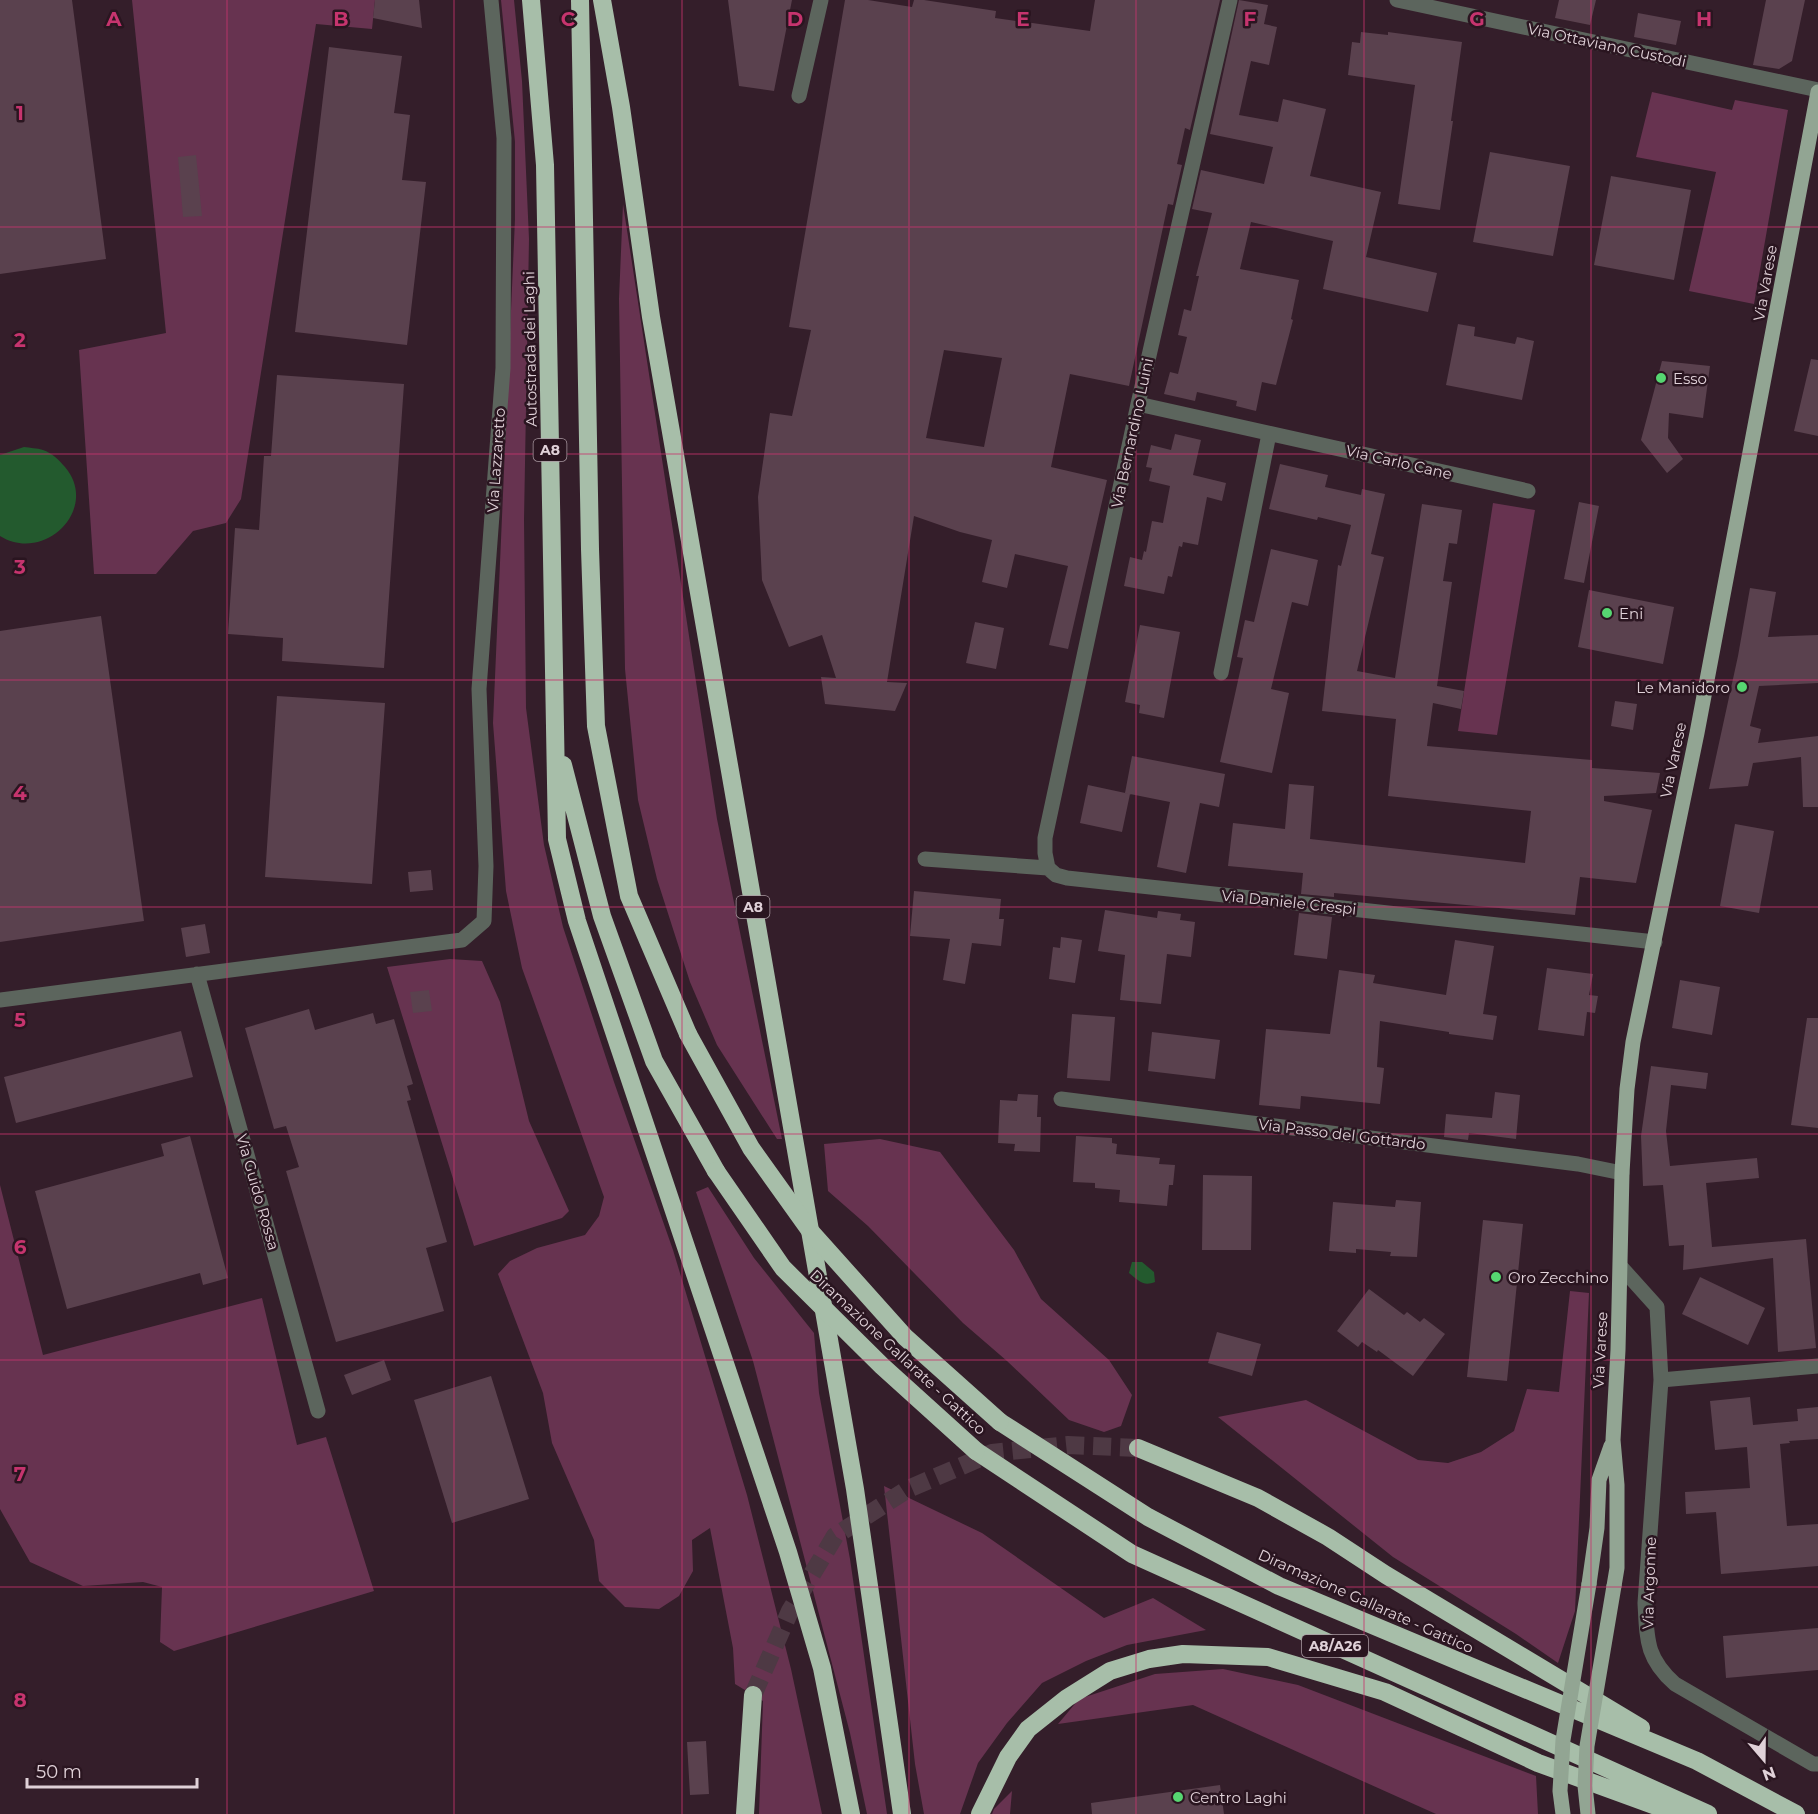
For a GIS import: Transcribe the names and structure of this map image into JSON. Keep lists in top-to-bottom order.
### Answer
{
  "streets": {
    "highway": [
      "Autostrada dei Laghi",
      "A8",
      "Diramazione Gallarate - Gattico",
      "A8/A26"
    ],
    "main road": ["Via Varese"],
    "street": [
      "Via Ottaviano Custodi",
      "Via Bernardino Luini",
      "Via Lazzaretto",
      "Via Carlo Cane",
      "Via Daniele Crespi",
      "Via Passo del Gottardo",
      "Via Guido Rossa",
      "Via Argonne"
    ]
  },
  "crossings": [
    ["Via Ottaviano Custodi", "Via Varese"],
    ["Via Varese", "Via Daniele Crespi"],
    ["Via Varese", "Via Passo del Gottardo"],
    ["Via Varese", "Via Argonne"],
    ["Autostrada dei Laghi", "A8"],
    ["Autostrada dei Laghi", "Diramazione Gallarate - Gattico"],
    ["Via Bernardino Luini", "Via Carlo Cane"],
    ["Via Bernardino Luini", "Via Daniele Crespi"],
    ["A8", "Diramazione Gallarate - Gattico"],
    ["Via Lazzaretto", "Via Guido Rossa"]
  ],
  "places": [
    "Esso",
    "Eni",
    "Le Manidoro",
    "Oro Zecchino",
    "Centro Laghi"
  ],
  "scale_bar": "50 m",
  "north": "bottom",
  "grid": {
    "columns": [
      "A",
      "B",
      "C",
      "D",
      "E",
      "F",
      "G",
      "H"
    ],
    "rows": [
      "1",
      "2",
      "3",
      "4",
      "5",
      "6",
      "7",
      "8"
    ]
  }
}
